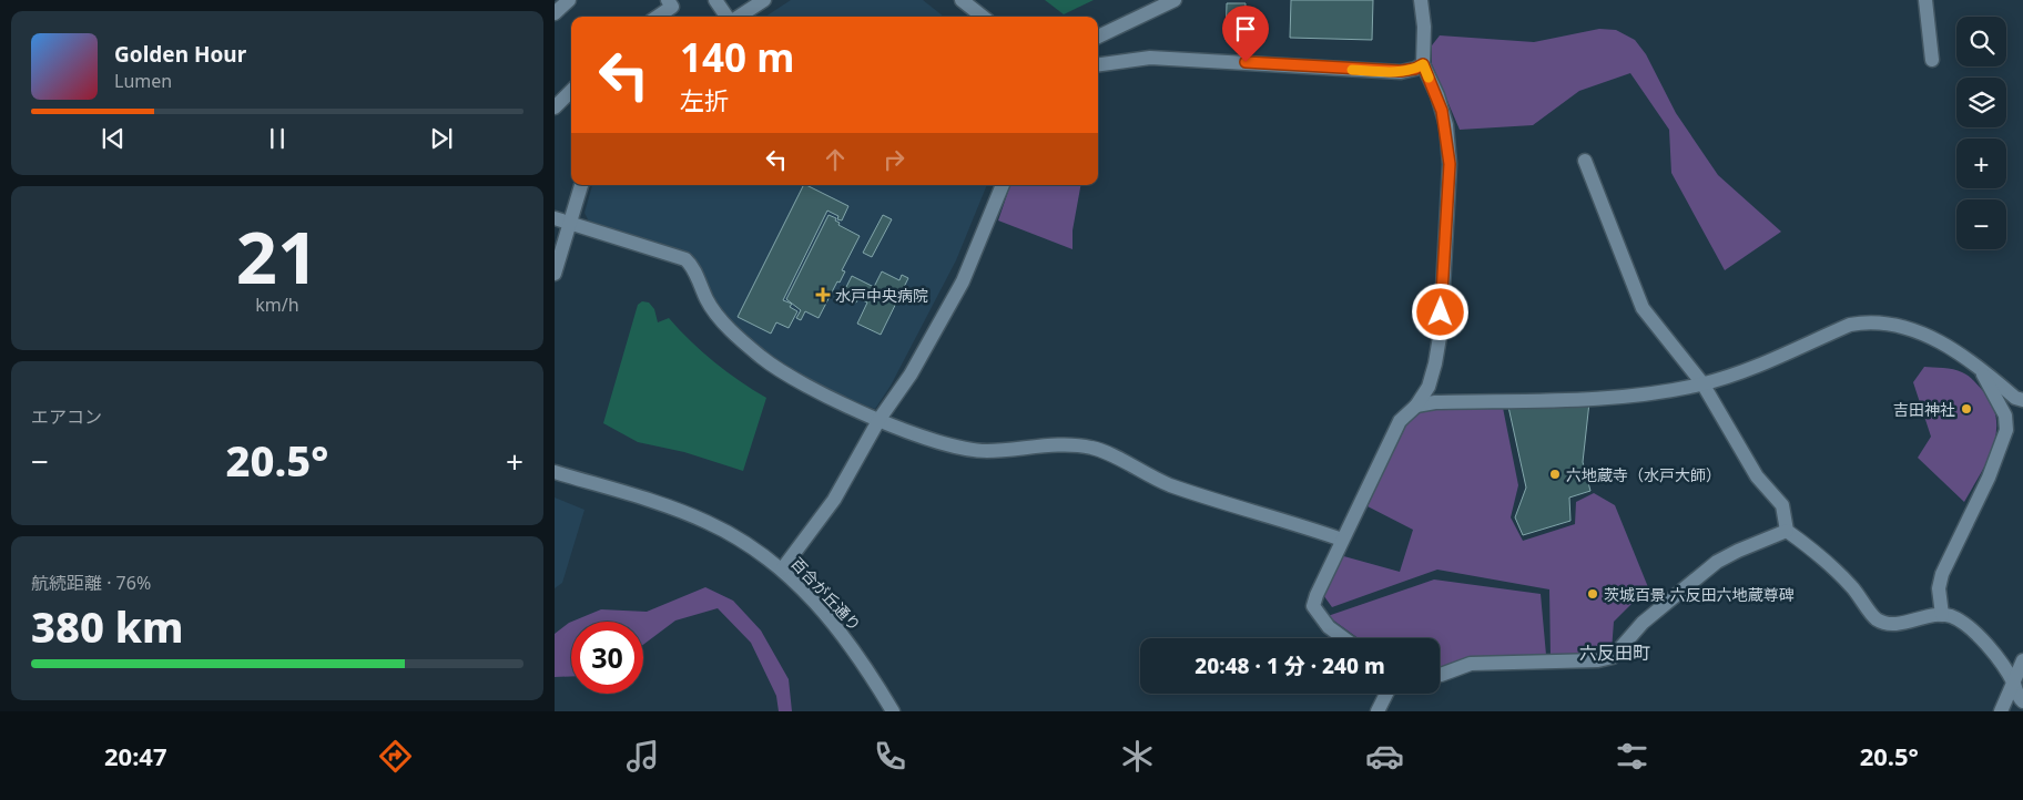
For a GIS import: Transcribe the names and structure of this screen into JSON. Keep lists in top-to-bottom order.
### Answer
{
  "streets": {
    "street": ["百合が丘通り"]
  },
  "districts": ["六反田町"],
  "places": {
    "health": ["水戸中央病院"],
    "other": ["吉田神社", "六地蔵寺（水戸大師）", "茨城百景 六反田六地蔵尊碑"]
  },
  "page": {
    "map_buttons": ["+", "−"],
    "turn": ["140 m", "左折"],
    "song": ["Golden Hour", "Lumen"],
    "tile": [
      ["21", "km/h"],
      "エアコン",
      ["航続距離 · 76%", "380 km"]
    ],
    "heat": ["−", "20.5°", "+"],
    "limit": "30",
    "trip": "20:48 · 1 分 · 240 m",
    "tabs": ["20:47", "20.5°"]
  }
}
